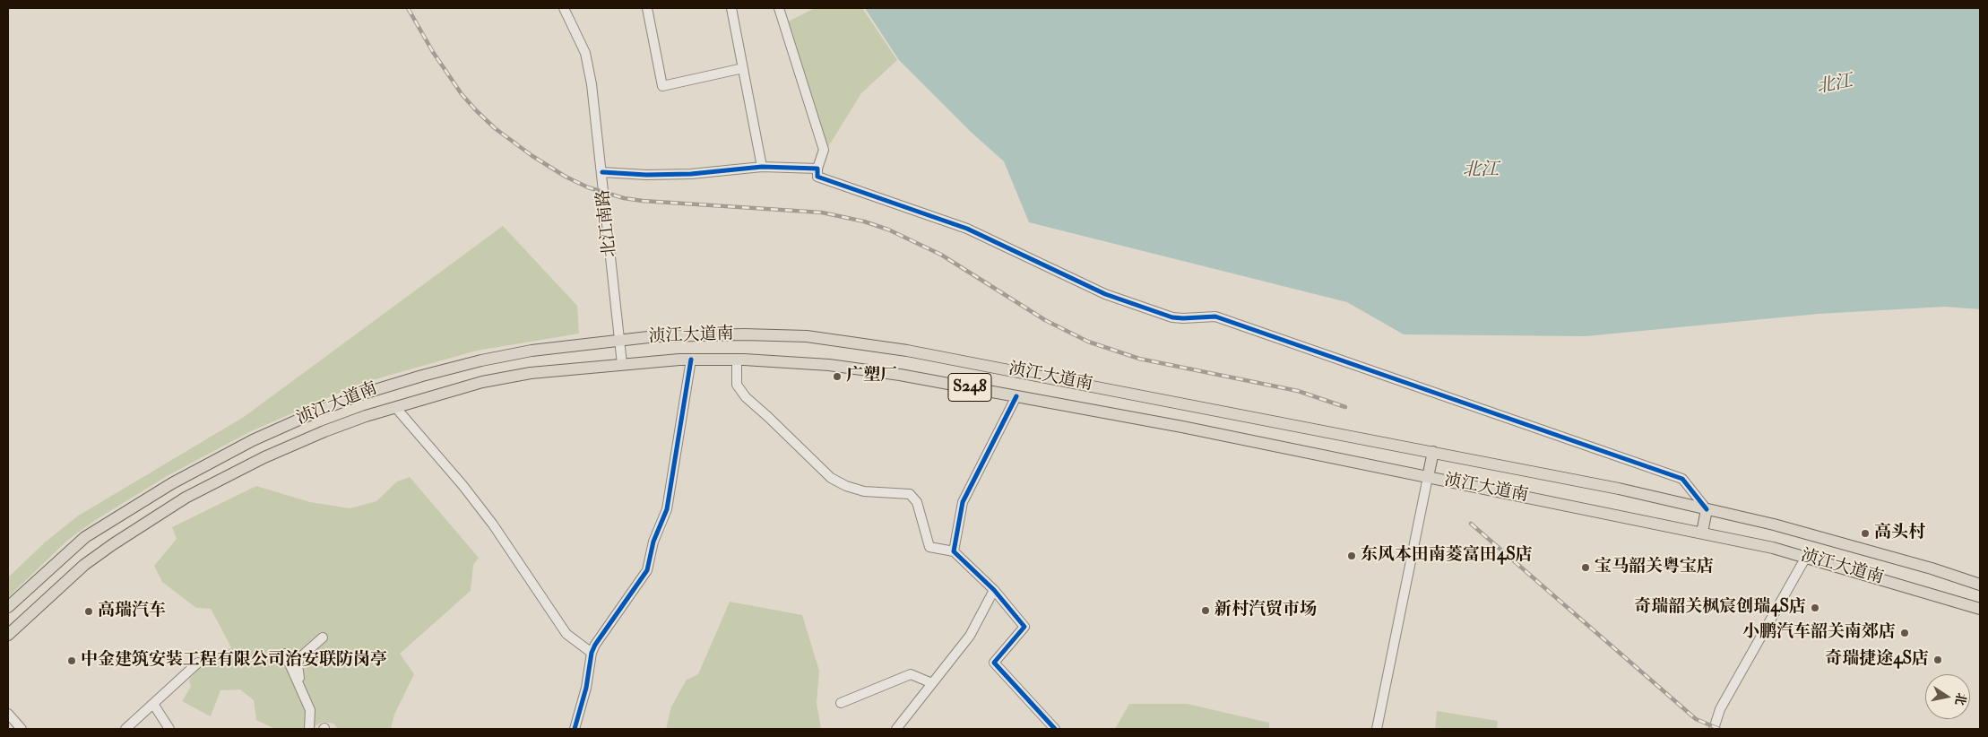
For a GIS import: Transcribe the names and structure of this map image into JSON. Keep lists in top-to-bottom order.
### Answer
{
  "streets": {
    "main road": ["浈江大道南", "S248"],
    "street": ["北江南路"]
  },
  "crossings": [
    ["北江南路", "浈江大道南"]
  ],
  "water": ["北江"],
  "places": [
    "广塑厂",
    "高头村",
    "东风本田南菱富田4S店",
    "宝马韶关粤宝店",
    "奇瑞韶关枫宸创瑞4S店",
    "新村汽贸市场",
    "高瑞汽车",
    "小鹏汽车韶关南郊店",
    "奇瑞捷途4S店",
    "中金建筑安装工程有限公司治安联防岗亭"
  ],
  "north": "right"
}
